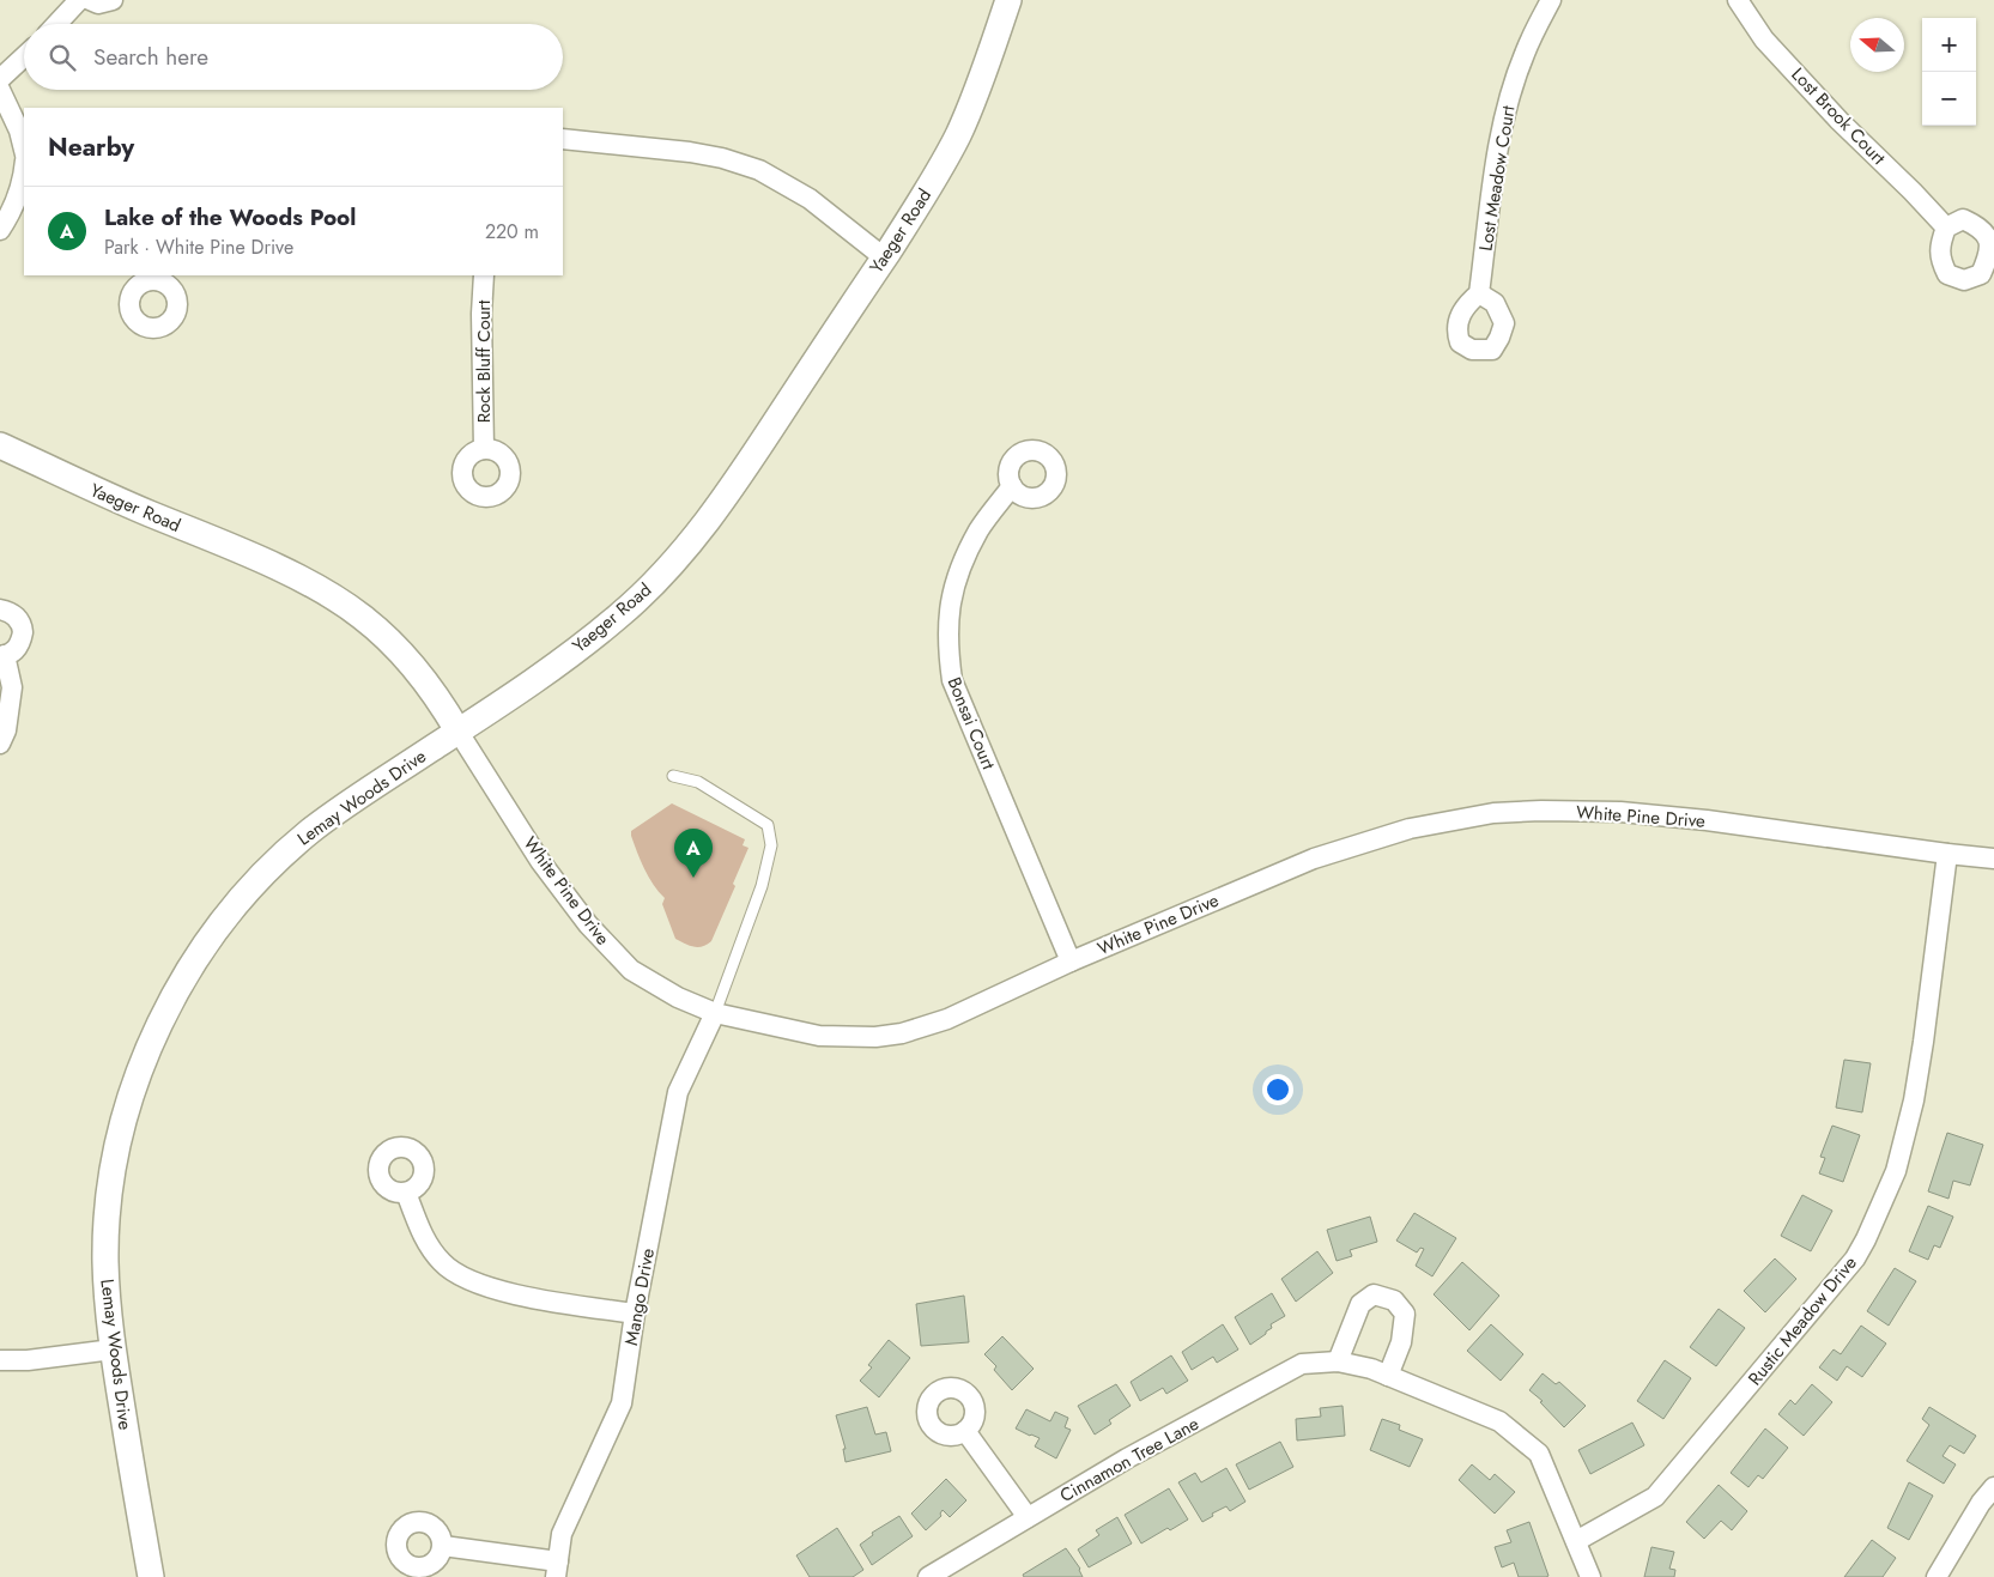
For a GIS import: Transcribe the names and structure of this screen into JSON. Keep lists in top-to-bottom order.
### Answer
{
  "streets": {
    "street": [
      "Lost Brook Court",
      "Lost Meadow Court",
      "Yaeger Road",
      "Rock Bluff Court",
      "Bonsai Court",
      "Lemay Woods Drive",
      "White Pine Drive",
      "Mango Drive",
      "Rustic Meadow Drive",
      "Cinnamon Tree Lane"
    ]
  },
  "crossings": [
    ["Yaeger Road", "Lemay Woods Drive"],
    ["Yaeger Road", "White Pine Drive"],
    ["Bonsai Court", "White Pine Drive"],
    ["Lemay Woods Drive", "White Pine Drive"],
    ["White Pine Drive", "Mango Drive"],
    ["White Pine Drive", "Rustic Meadow Drive"],
    ["Rustic Meadow Drive", "Cinnamon Tree Lane"]
  ],
  "north": "left",
  "page": {
    "map_buttons": ["+", "−"],
    "search": "Search here",
    "heading": "Nearby",
    "list": [
      {
        "mark": "A",
        "name": "Lake of the Woods Pool",
        "note": "Park · White Pine Drive",
        "value": "220 m"
      }
    ],
    "pins": "A"
  }
}
